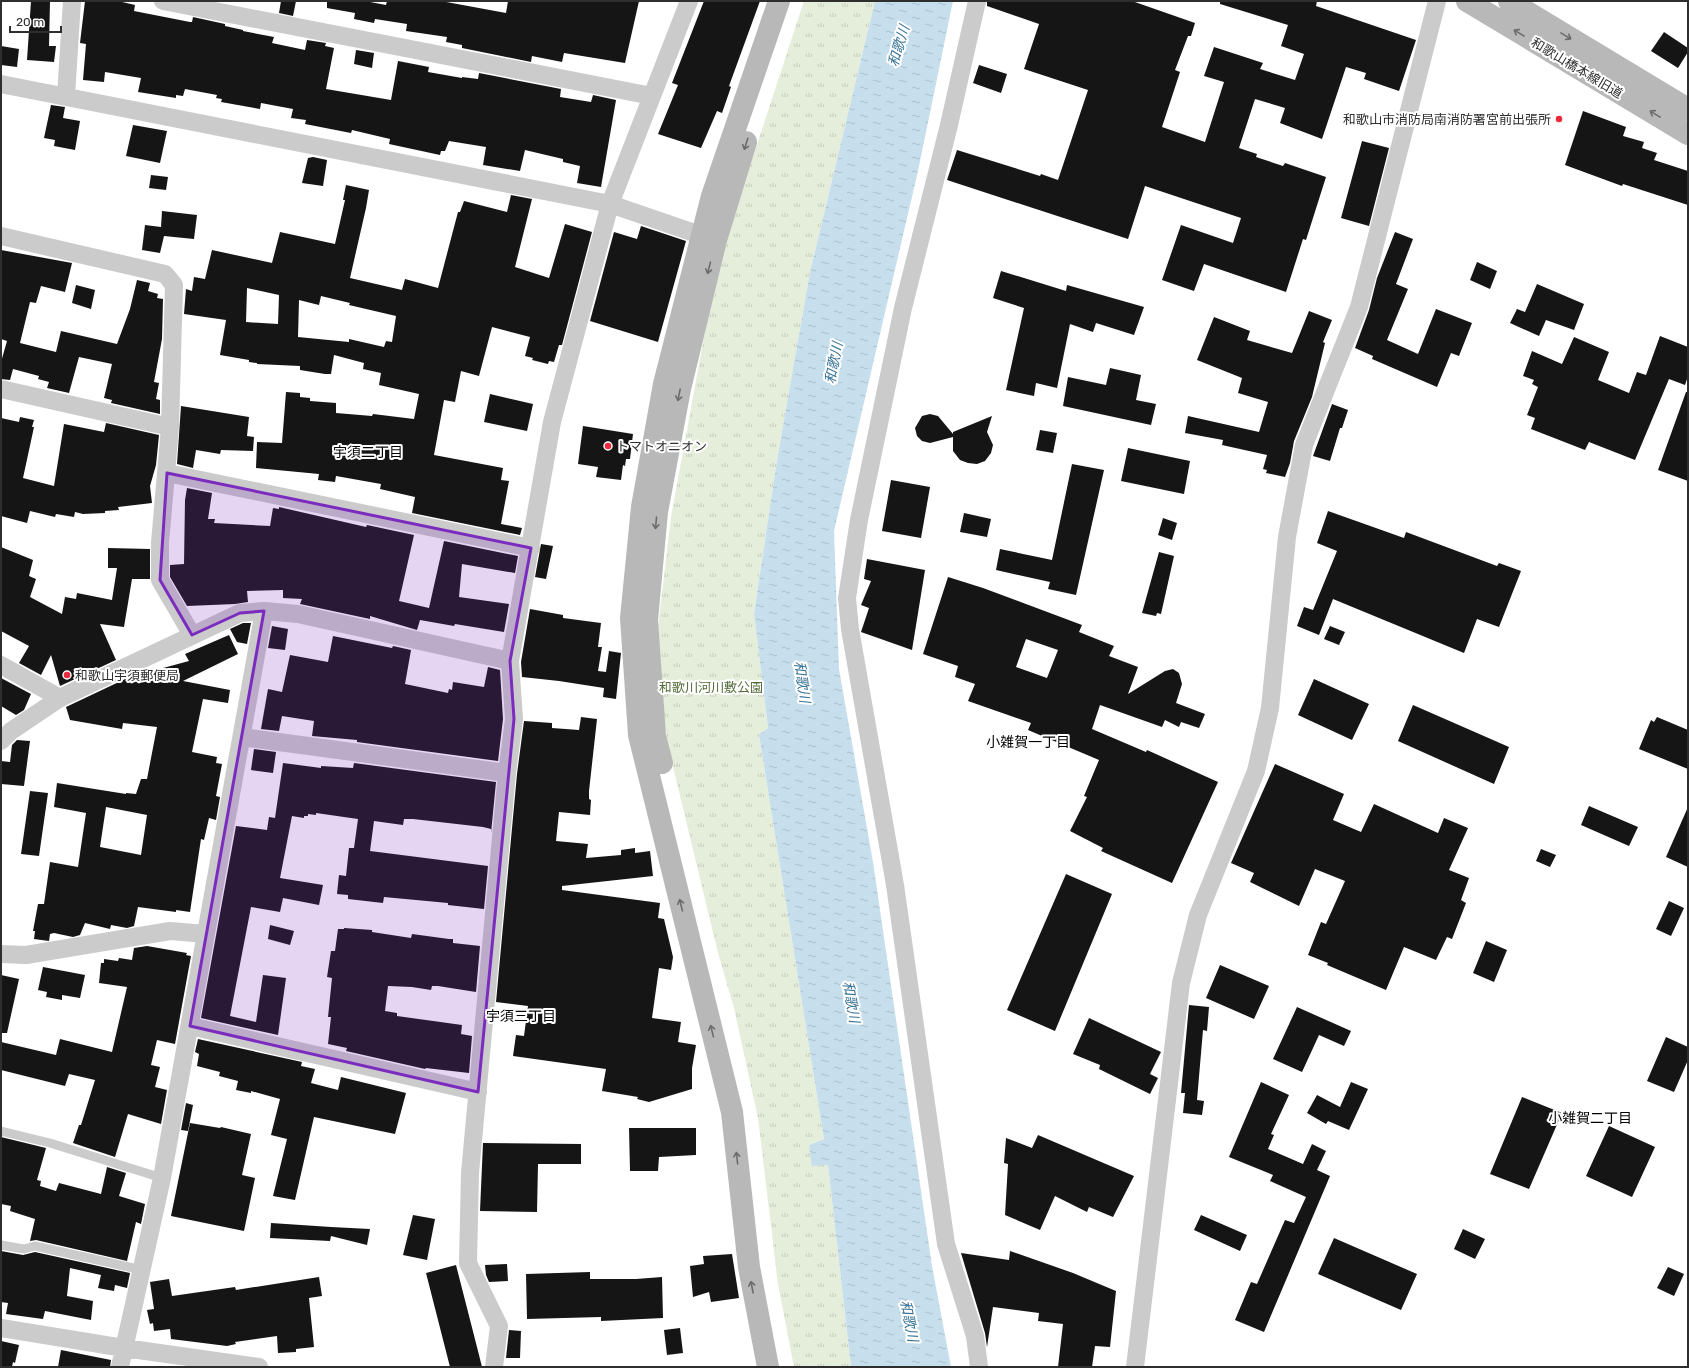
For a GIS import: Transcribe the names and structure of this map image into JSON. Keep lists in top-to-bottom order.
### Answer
{
  "streets": {
    "street": ["和歌山橋本線旧道"]
  },
  "districts": [
    "宇須二丁目",
    "小雑賀一丁目",
    "宇須三丁目",
    "小雑賀二丁目"
  ],
  "water": ["和歌川"],
  "parks": ["和歌川河川敷公園"],
  "places": ["和歌山市消防局南消防署宮前出張所", "トマトオニオン", "和歌山宇須郵便局"],
  "scale_bar": "20 m"
}
